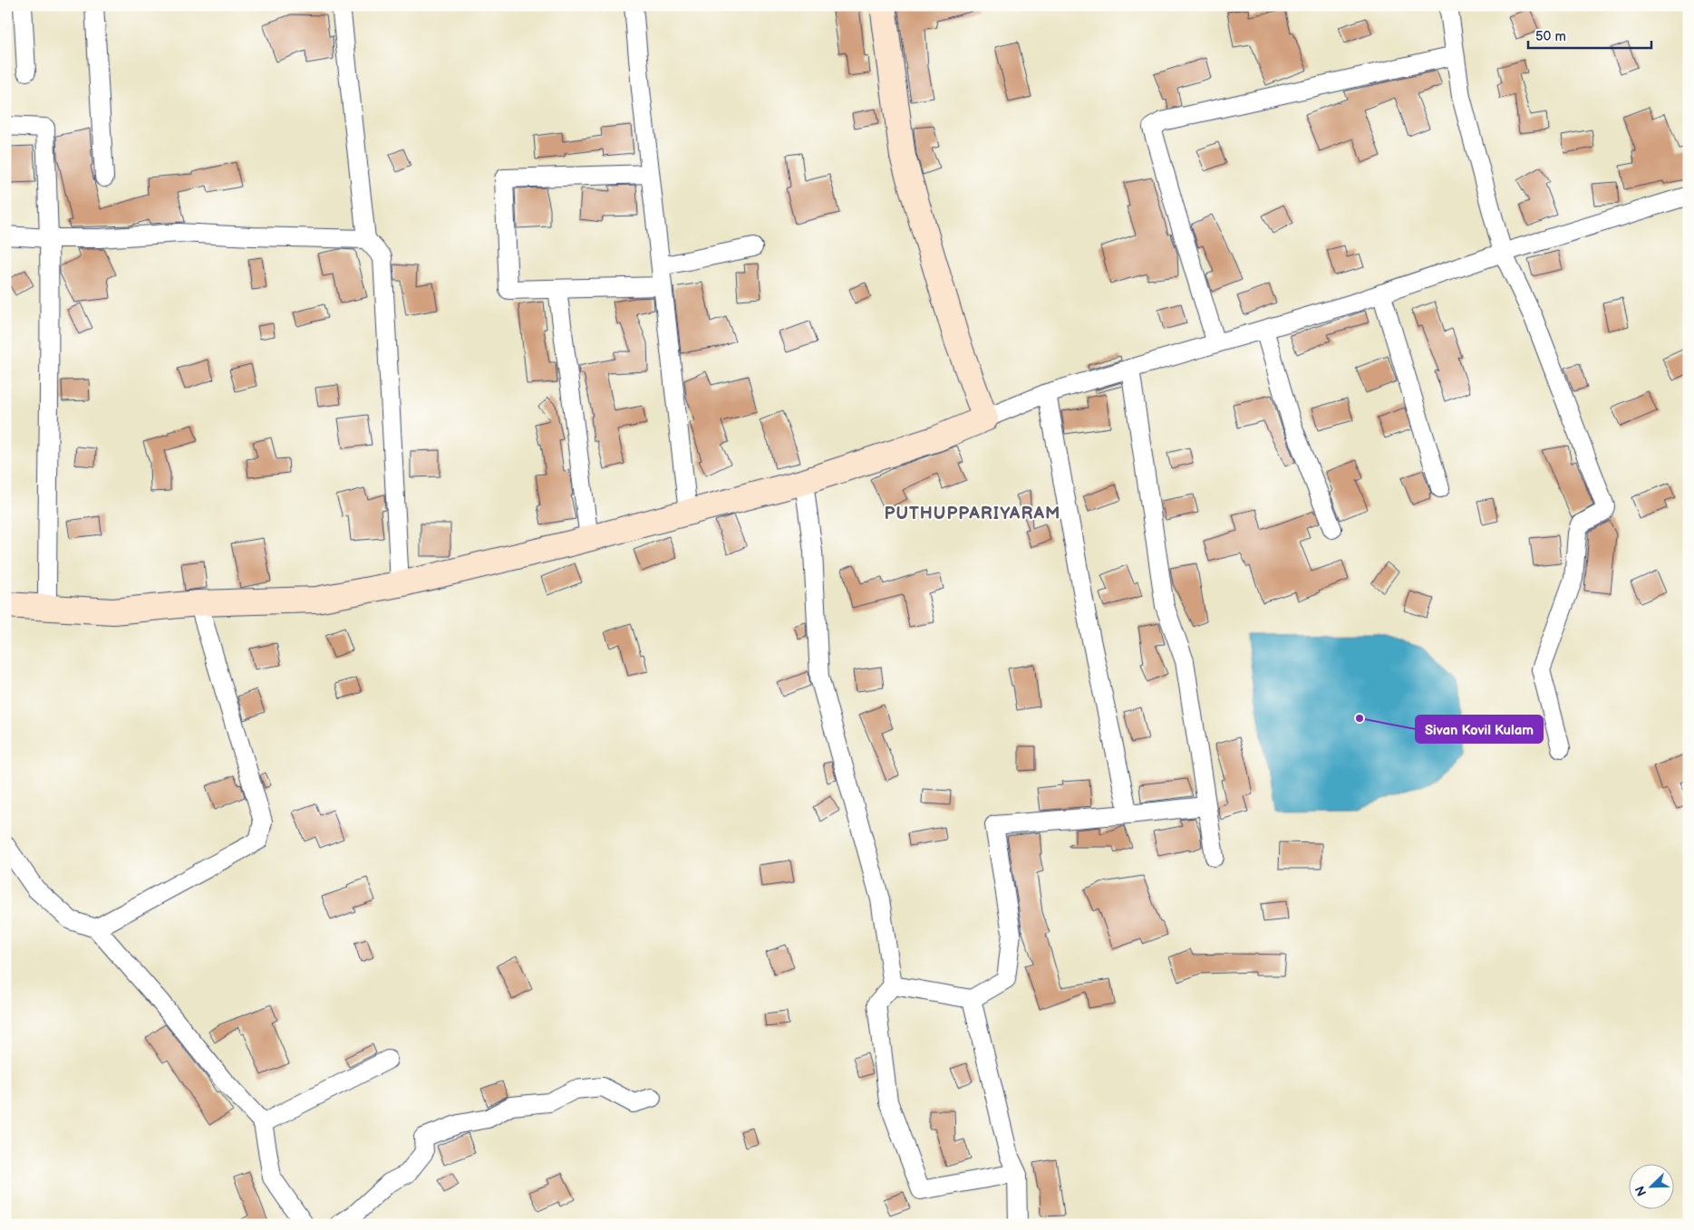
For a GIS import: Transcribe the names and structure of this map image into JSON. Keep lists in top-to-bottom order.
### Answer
{
  "districts": ["PUTHUPPARIYARAM"],
  "places": ["Sivan Kovil Kulam"],
  "scale_bar": "50 m",
  "north": "bottom left"
}
